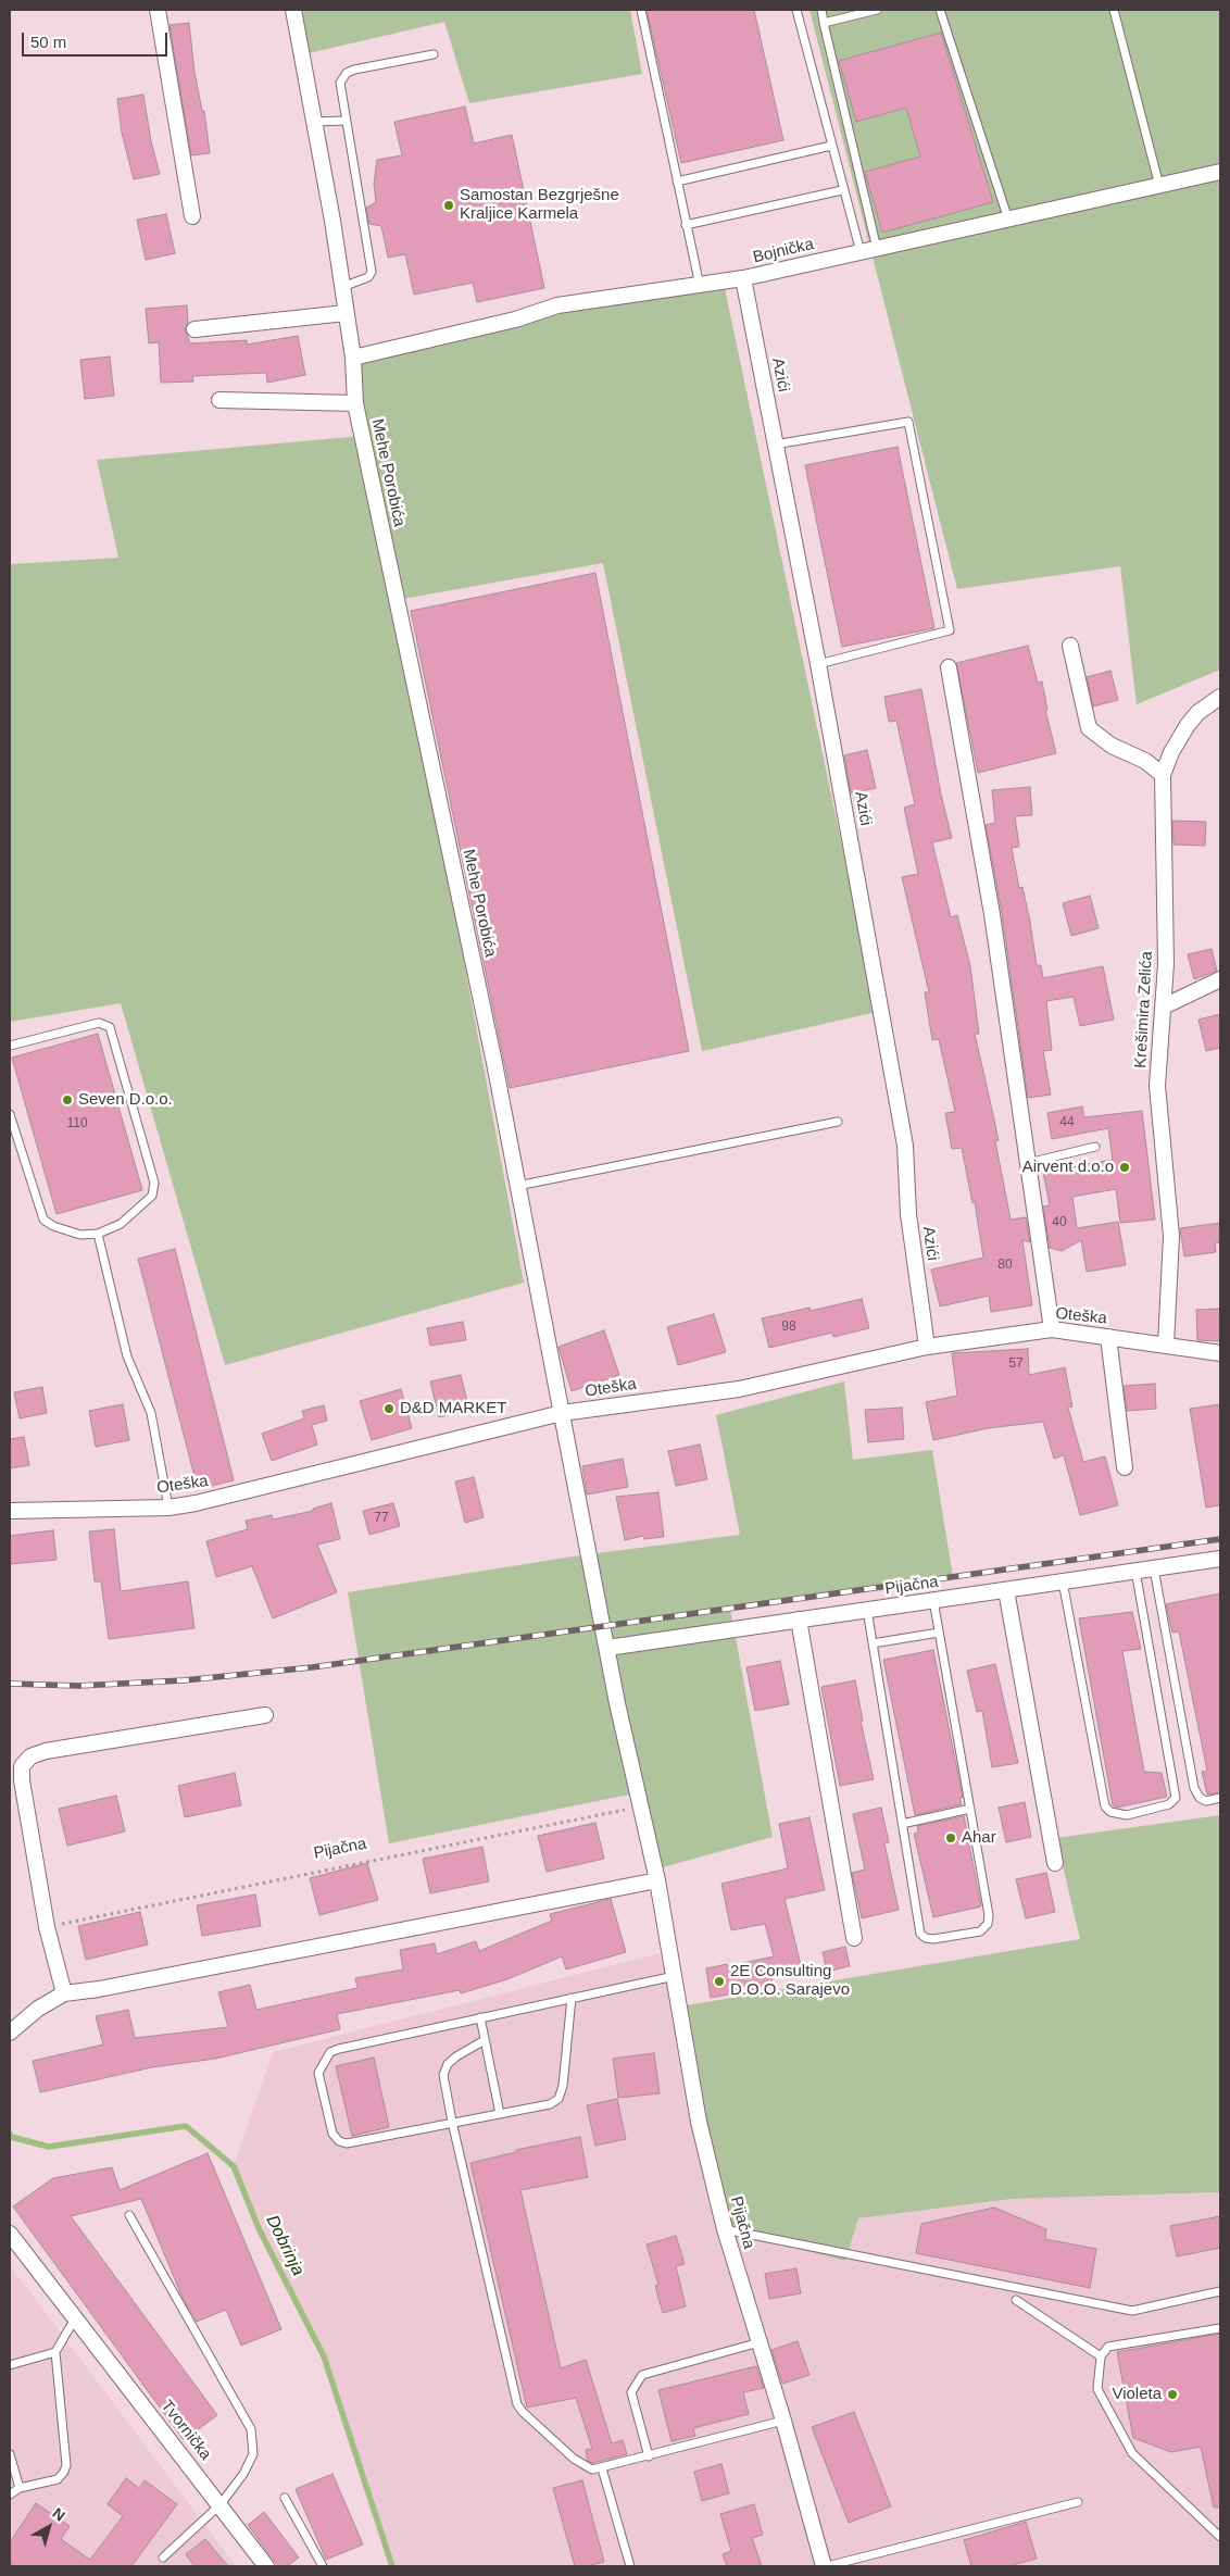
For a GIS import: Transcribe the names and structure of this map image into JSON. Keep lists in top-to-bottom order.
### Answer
{
  "streets": {
    "street": [
      "Bojnička",
      "Azići",
      "Mehe Porobića",
      "Krešimira Zelića",
      "Oteška",
      "Pijačna",
      "Tvornička"
    ]
  },
  "crossings": [
    ["Bojnička", "Azići"],
    ["Bojnička", "Mehe Porobića"],
    ["Azići", "Oteška"],
    ["Mehe Porobića", "Oteška"],
    ["Mehe Porobića", "Pijačna"],
    ["Krešimira Zelića", "Oteška"],
    ["Oteška", "Pijačna"]
  ],
  "water": ["Dobrinja"],
  "places": [
    "Samostan Bezgrješne Kraljice Karmela",
    "Seven D.o.o.",
    "Airvent d.o.o",
    "D&D MARKET",
    "Ahar",
    "2E Consulting D.O.O. Sarajevo",
    "Violeta"
  ],
  "house_numbers": [
    "44",
    "110",
    "40",
    "80",
    "98",
    "57",
    "77"
  ],
  "scale_bar": "50 m",
  "north": "top right"
}
